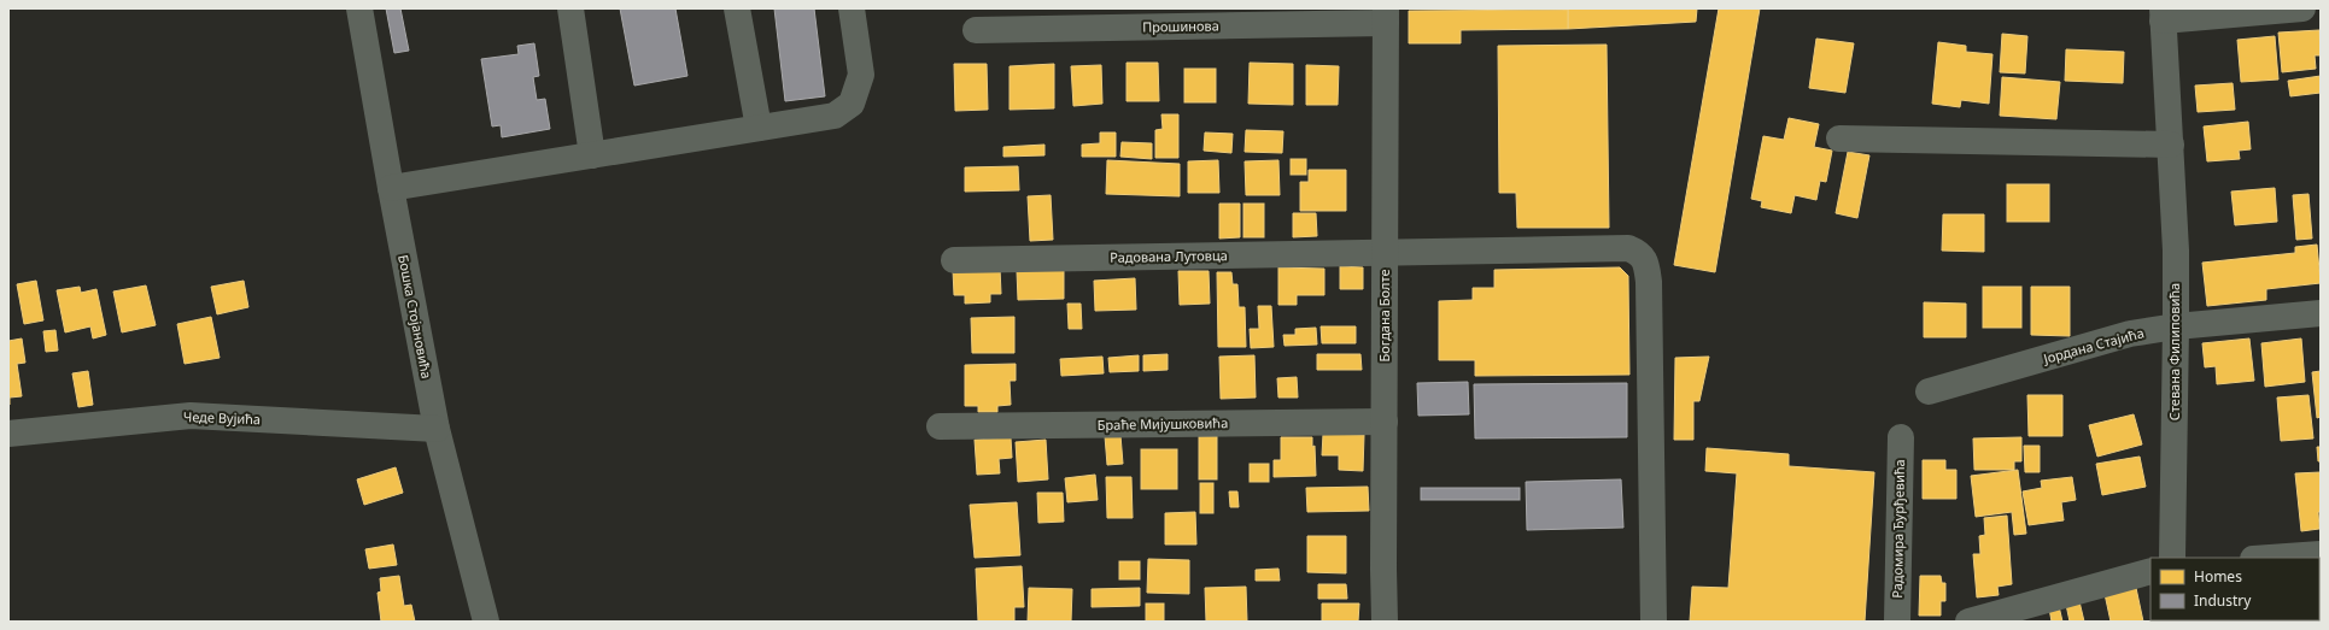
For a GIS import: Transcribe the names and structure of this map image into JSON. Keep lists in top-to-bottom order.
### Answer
{
  "streets": {
    "street": [
      "Прошинова",
      "Радована Лутовца",
      "Богдана Болте",
      "Бошка Стојановића",
      "Јордана Стајића",
      "Стевана Филиповића",
      "Чеде Вујића",
      "Браће Мијушковића",
      "Радомира Ђурђевића"
    ]
  },
  "crossings": [
    ["Прошинова", "Богдана Болте"],
    ["Радована Лутовца", "Богдана Болте"],
    ["Богдана Болте", "Браће Мијушковића"],
    ["Бошка Стојановића", "Чеде Вујића"],
    ["Јордана Стајића", "Стевана Филиповића"]
  ],
  "legend": ["Homes", "Industry"]
}
